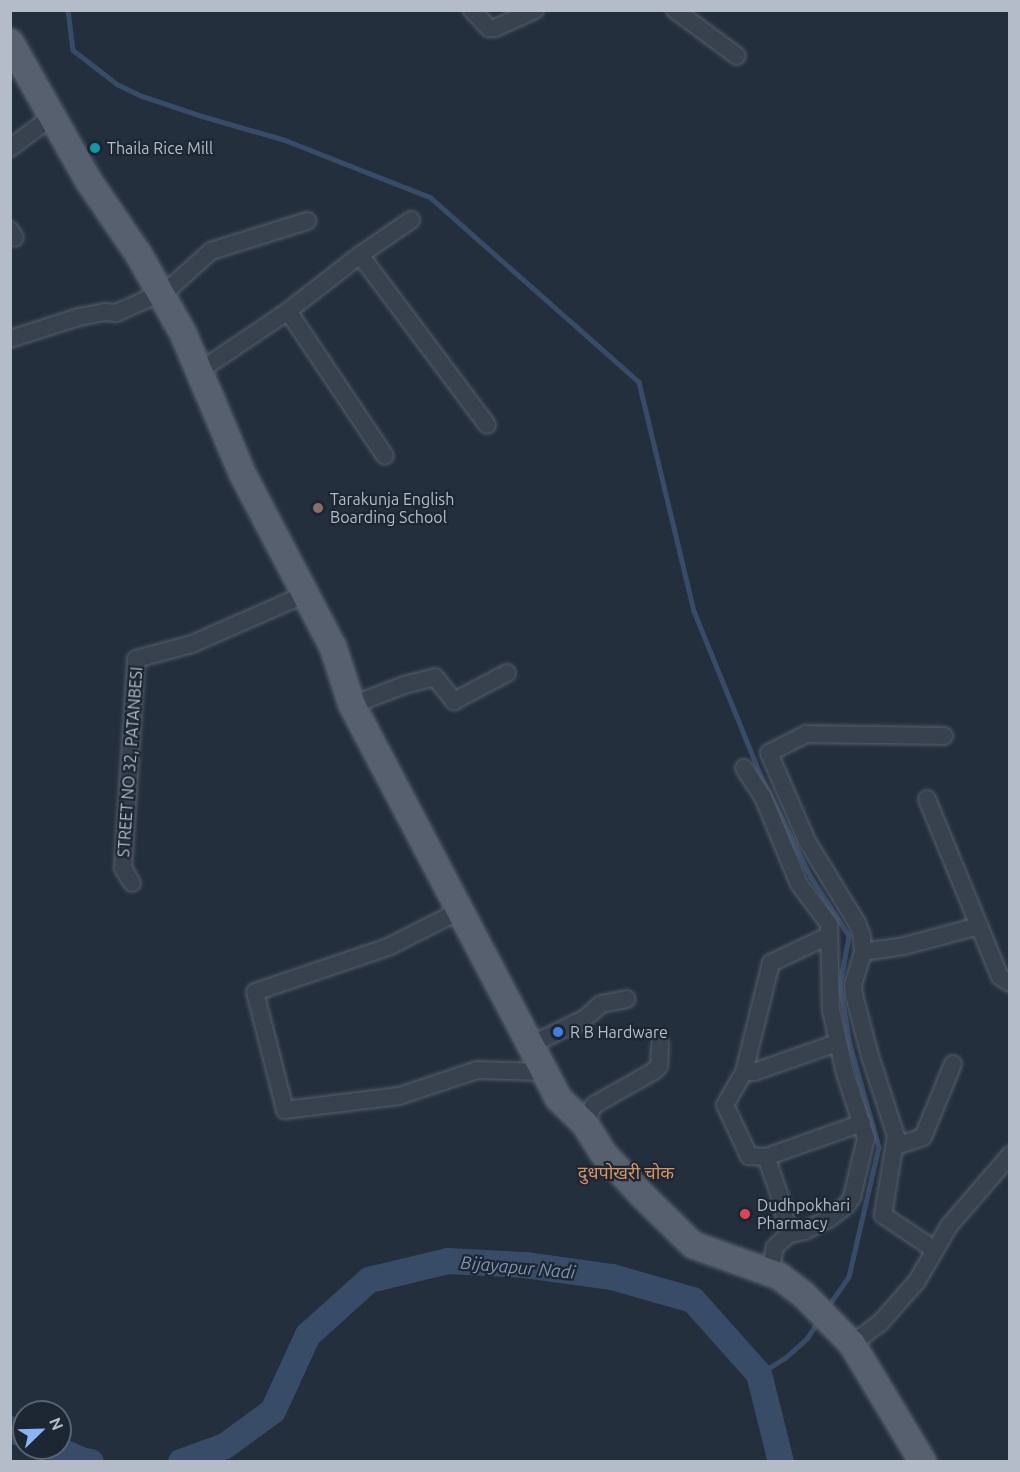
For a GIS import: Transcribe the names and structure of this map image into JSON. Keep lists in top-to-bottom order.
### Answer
{
  "streets": {
    "street": ["STREET NO 32, PATANBESI"]
  },
  "districts": ["दुधपोखरी चोक"],
  "water": ["Bijayapur Nadi"],
  "places": [
    "Thaila Rice Mill",
    "Tarakunja English Boarding School",
    "R B Hardware",
    "Dudhpokhari Pharmacy"
  ],
  "north": "top right"
}
